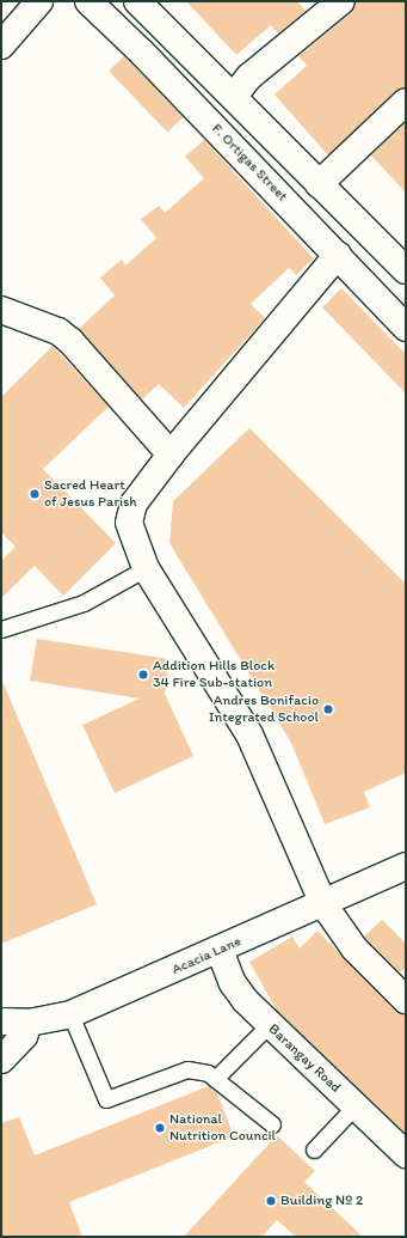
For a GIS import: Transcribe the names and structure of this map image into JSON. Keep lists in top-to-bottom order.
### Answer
{
  "streets": {
    "street": ["F. Ortigas Street", "Acacia Lane", "Barangay Road"]
  },
  "crossings": [
    ["Acacia Lane", "Barangay Road"]
  ],
  "places": [
    "Sacred Heart of Jesus Parish",
    "Addition Hills Block 34 Fire Sub-station",
    "Andres Bonifacio Integrated School",
    "National Nutrition Council",
    "Building № 2"
  ]
}
